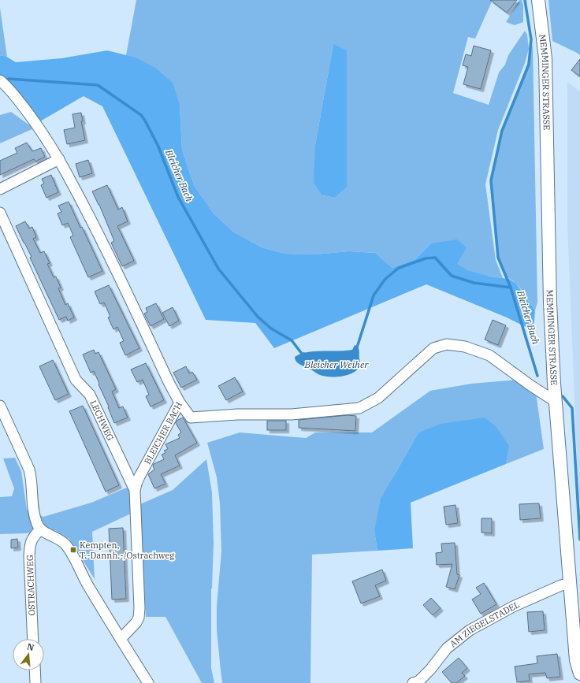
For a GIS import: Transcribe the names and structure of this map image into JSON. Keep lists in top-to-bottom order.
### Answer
{
  "streets": {
    "main road": ["MEMMINGER STRASSE"],
    "street": [
      "LECHWEG",
      "BLEICHER BACH",
      "OSTRACHWEG",
      "AM ZIEGELSTADEL"
    ]
  },
  "crossings": [
    ["MEMMINGER STRASSE", "AM ZIEGELSTADEL"],
    ["LECHWEG", "BLEICHER BACH"]
  ],
  "water": ["Bleicher Bach", "Bleicher Weiher"],
  "places": {
    "transit": ["Kempten, T.-Dannh.-/Ostrachweg"]
  },
  "north": "top"
}
